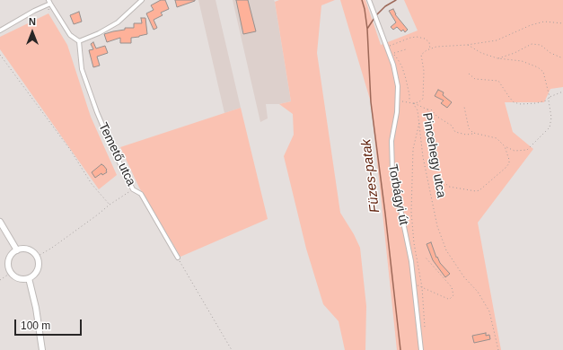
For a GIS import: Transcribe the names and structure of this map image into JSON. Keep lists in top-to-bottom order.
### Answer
{
  "streets": {
    "street": ["Temető utca", "Torbágyi út"],
    "path": ["Pincehegy utca"]
  },
  "crossings": [
    ["Pincehegy utca", "Torbágyi út"]
  ],
  "water": ["Füzes-patak"],
  "scale_bar": "100 m",
  "north": "top"
}
